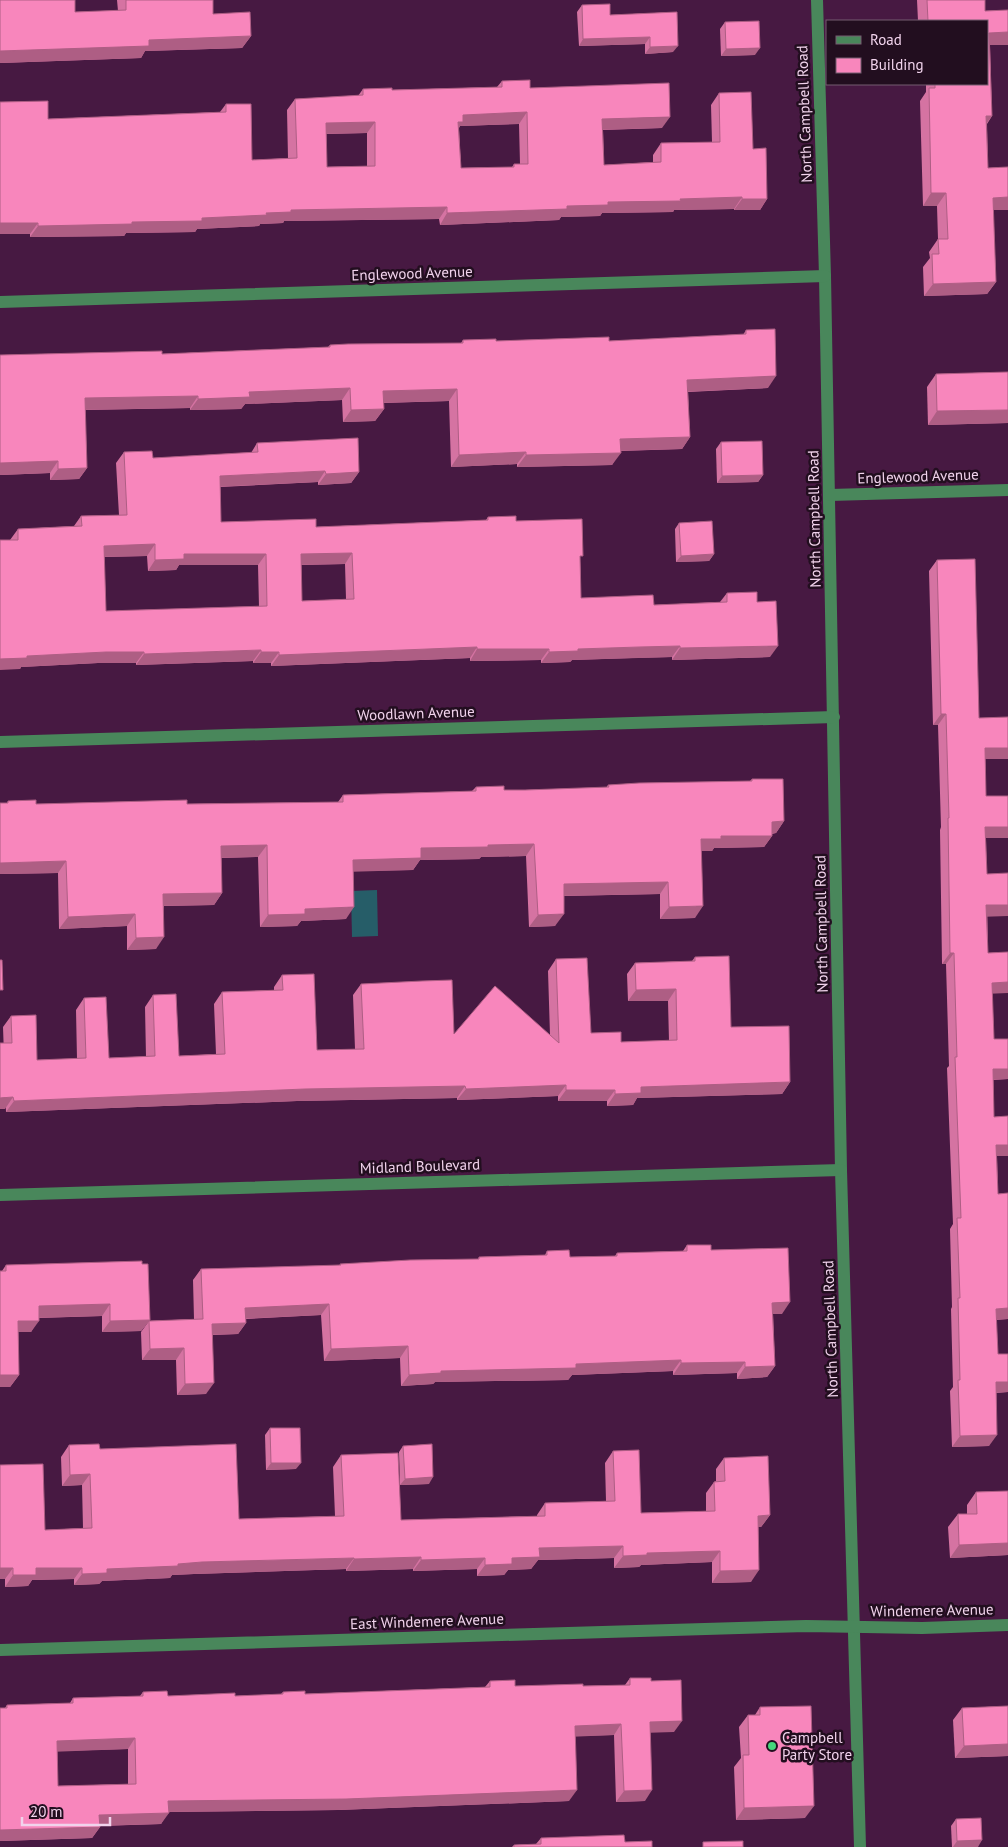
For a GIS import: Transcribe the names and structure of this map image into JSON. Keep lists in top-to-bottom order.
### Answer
{
  "streets": {
    "street": [
      "North Campbell Road",
      "Englewood Avenue",
      "Woodlawn Avenue",
      "Midland Boulevard",
      "Windemere Avenue",
      "East Windemere Avenue"
    ]
  },
  "crossings": [
    ["North Campbell Road", "Englewood Avenue"],
    ["North Campbell Road", "Woodlawn Avenue"],
    ["North Campbell Road", "Midland Boulevard"],
    ["North Campbell Road", "Windemere Avenue"],
    ["North Campbell Road", "East Windemere Avenue"],
    ["Windemere Avenue", "East Windemere Avenue"]
  ],
  "places": ["Campbell Party Store"],
  "legend": ["Road", "Building"],
  "scale_bar": "20 m"
}
